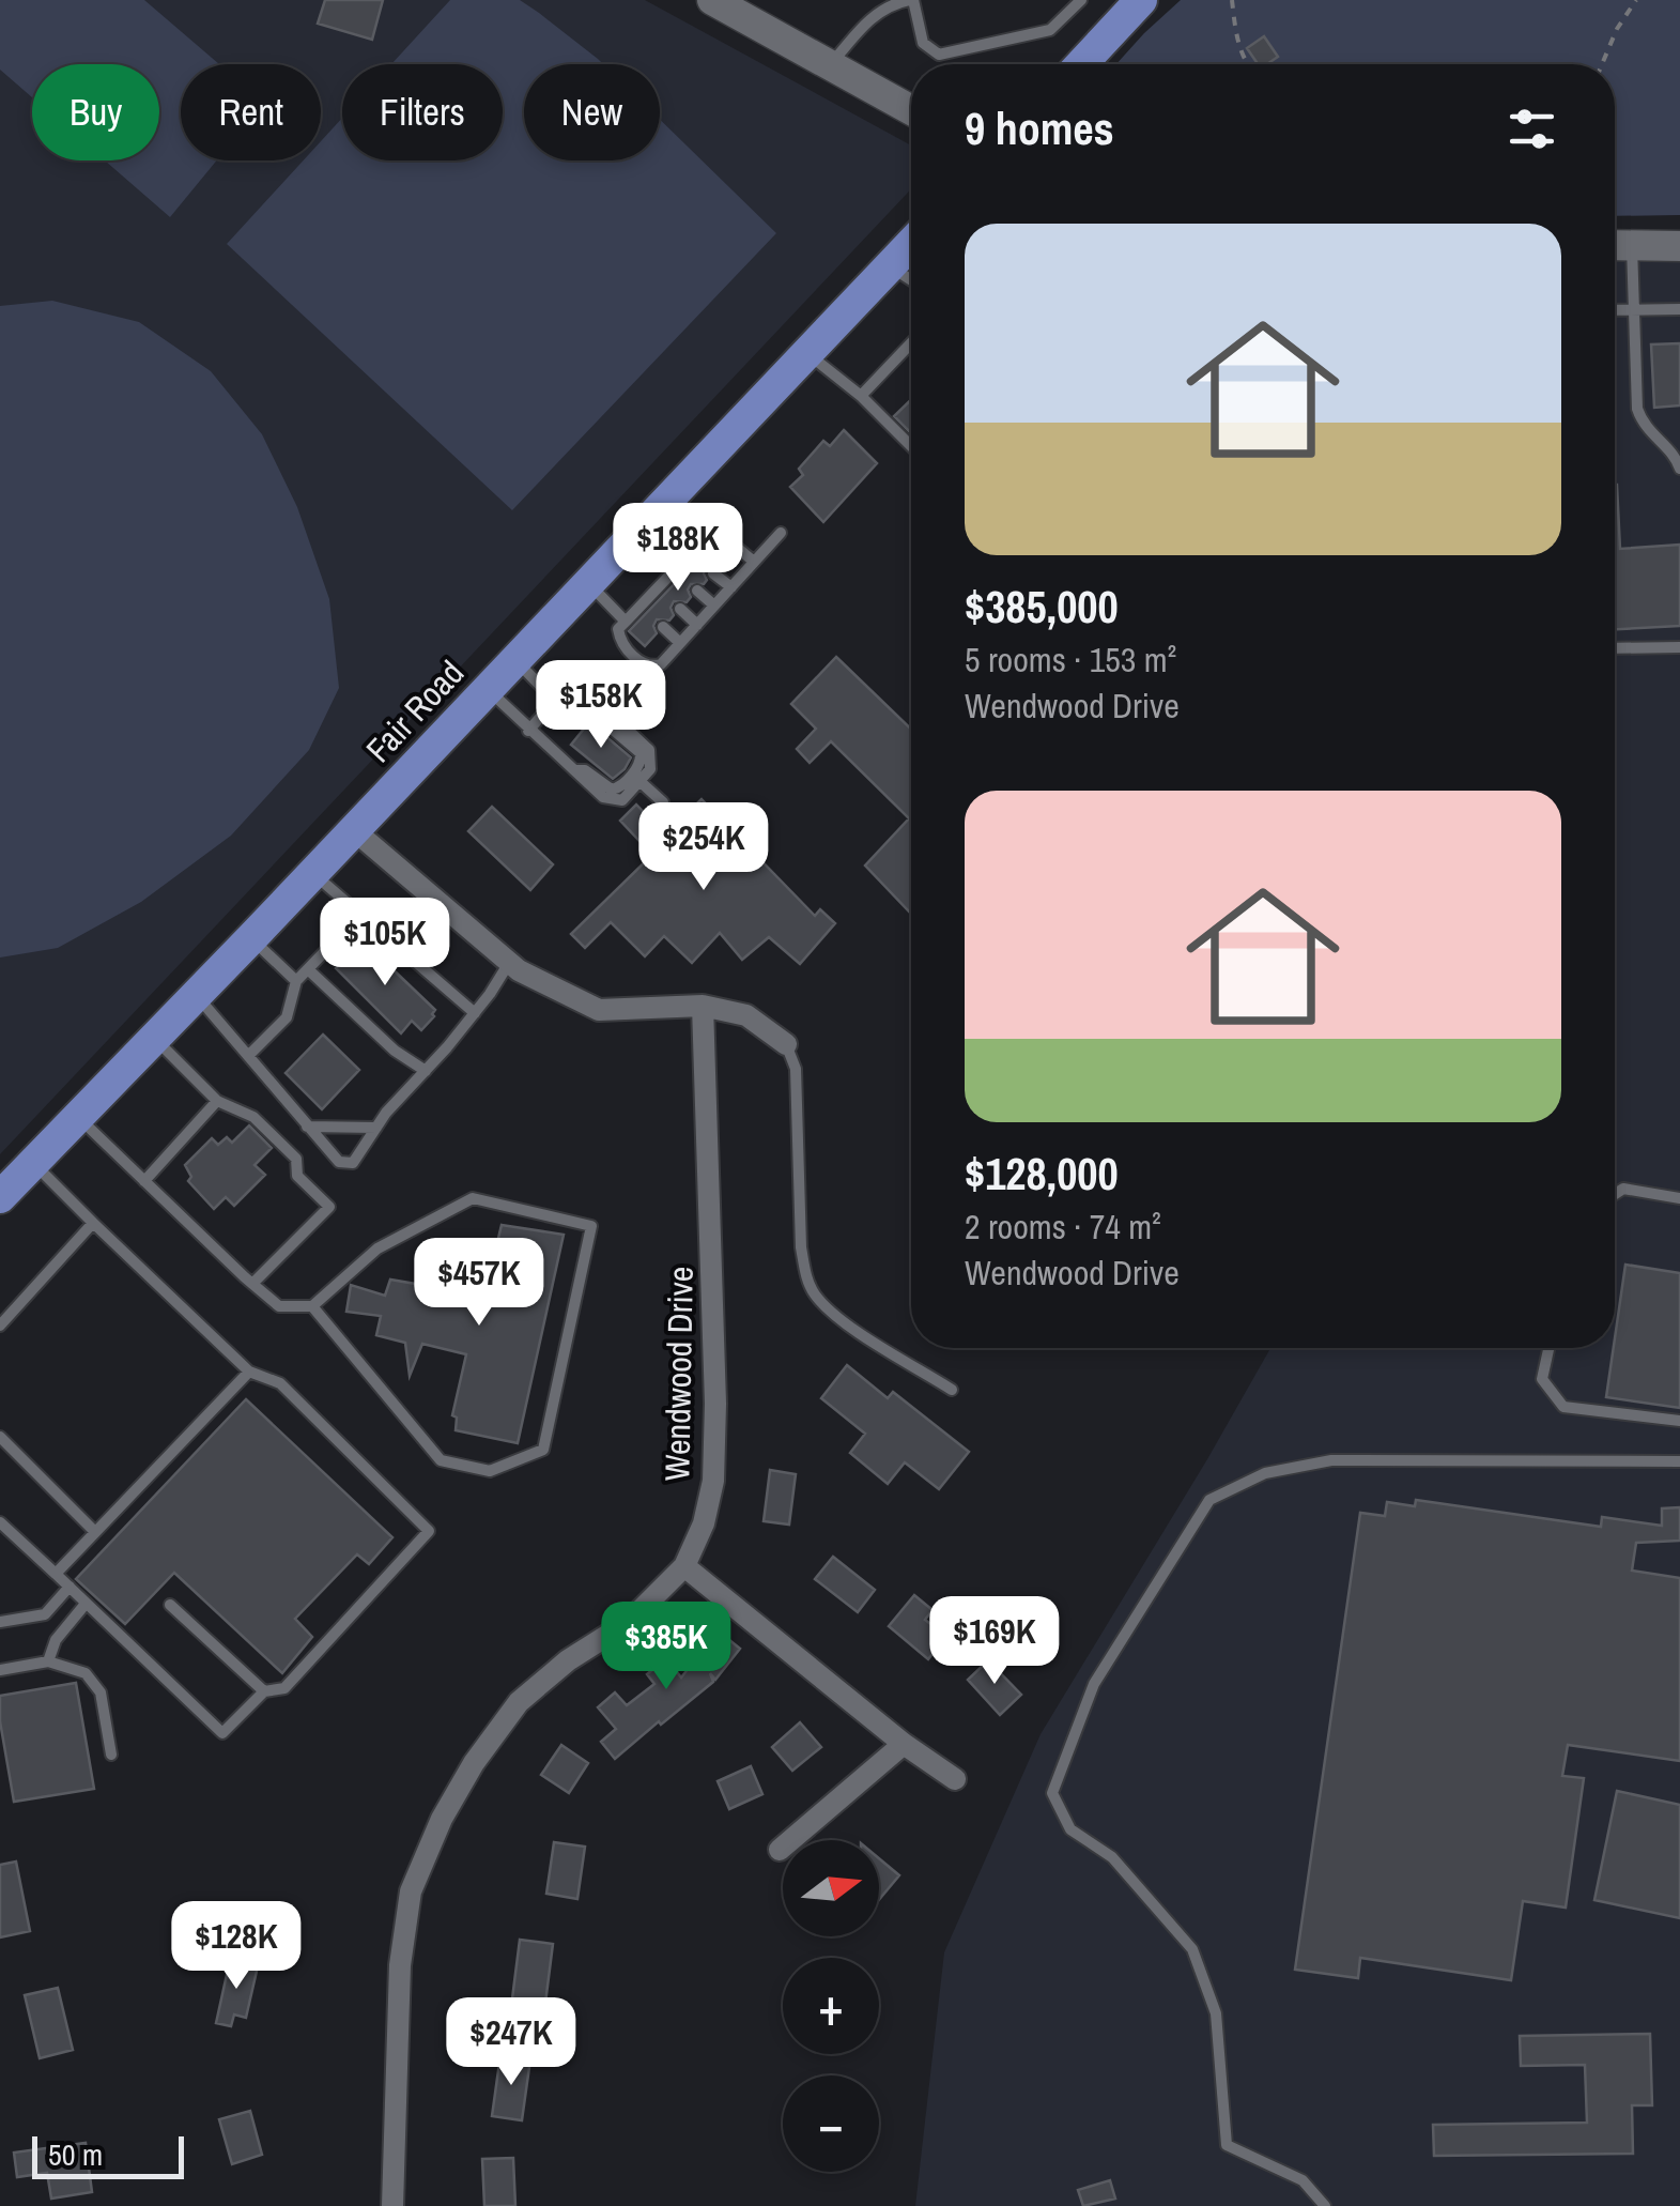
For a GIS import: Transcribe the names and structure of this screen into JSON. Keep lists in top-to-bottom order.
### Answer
{
  "streets": {
    "main road": ["Fair Road"],
    "street": ["Wendwood Drive"]
  },
  "scale_bar": "50 m",
  "north": "right",
  "page": {
    "chip": [
      "Buy",
      "Rent",
      "Filters",
      "New"
    ],
    "heading": "9 homes",
    "list": [
      {
        "name": "$385,000",
        "note": "5 rooms · 153 m² · Wendwood Drive"
      },
      {
        "name": "$128,000",
        "note": "2 rooms · 74 m² · Wendwood Drive"
      }
    ],
    "price": [
      "$188K",
      "$158K",
      "$254K",
      "$105K",
      "$457K",
      "$169K",
      "$385K",
      "$128K",
      "$247K"
    ],
    "map_buttons": ["+", "−"],
    "scale": "50 m"
  }
}
